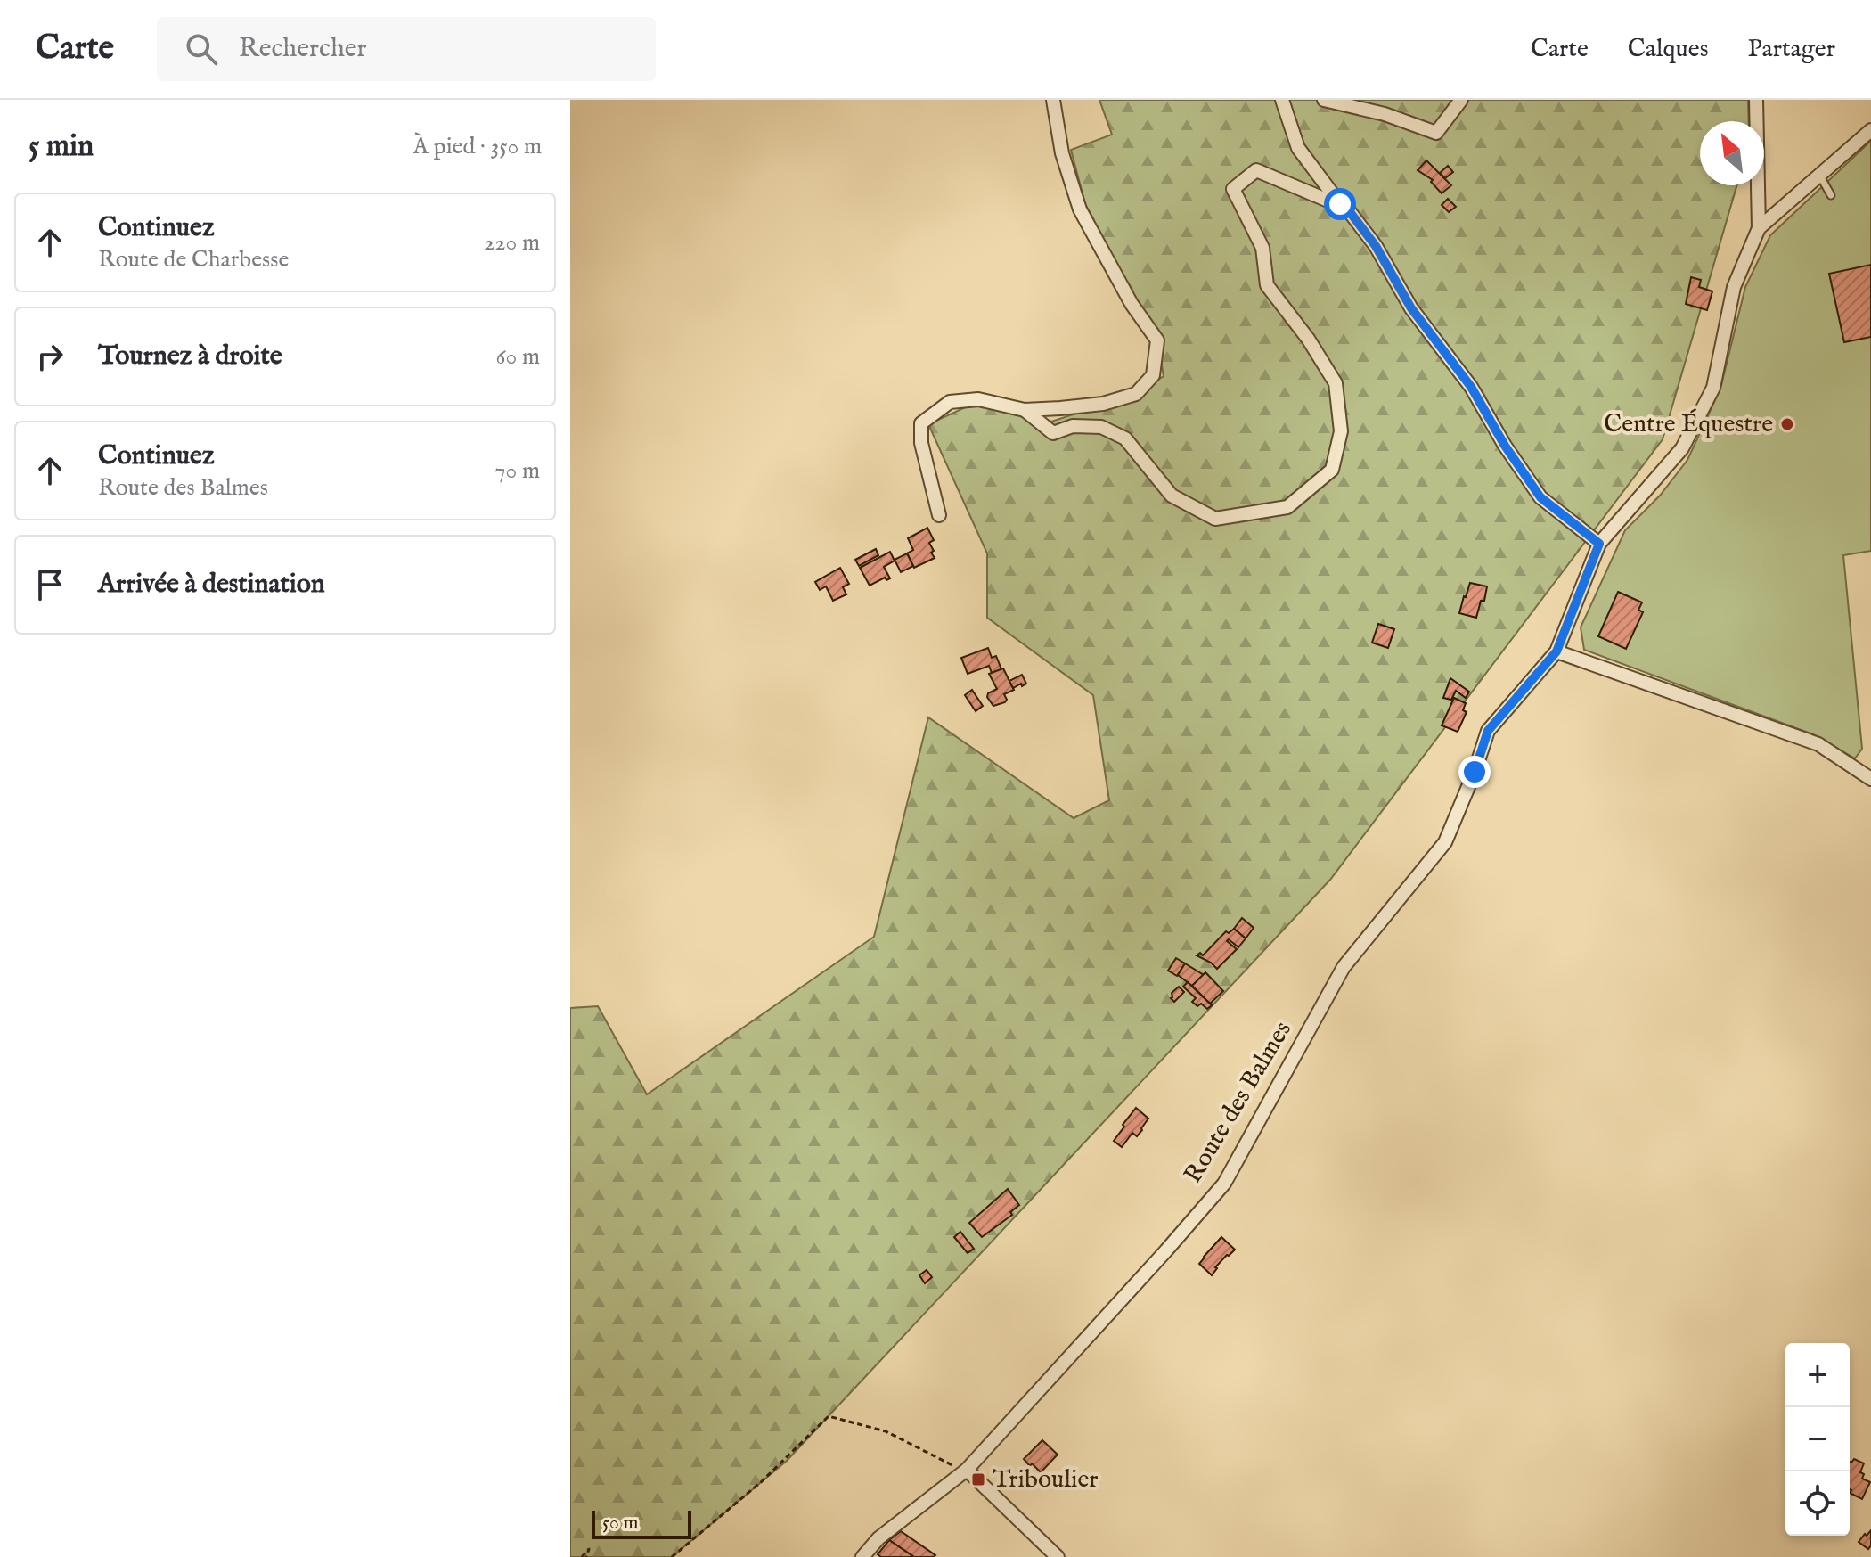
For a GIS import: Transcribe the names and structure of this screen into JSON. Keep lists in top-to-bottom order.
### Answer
{
  "streets": {
    "street": ["Route des Balmes"]
  },
  "places": {
    "other": ["Centre Équestre"],
    "transit": ["Triboulier"]
  },
  "scale_bar": "50 m",
  "north": "top left",
  "page": {
    "header": "Carte",
    "search": "Rechercher",
    "nav": ["Carte", "Calques", "Partager"],
    "heading": ["5 min", "À pied · 350 m"],
    "list": [
      ["Continuez", "Route de Charbesse", "220 m"],
      ["Tournez à droite", "60 m"],
      ["Continuez", "Route des Balmes", "70 m"],
      "Arrivée à destination"
    ],
    "map_buttons": ["+", "−"],
    "scale": "50 m"
  }
}
